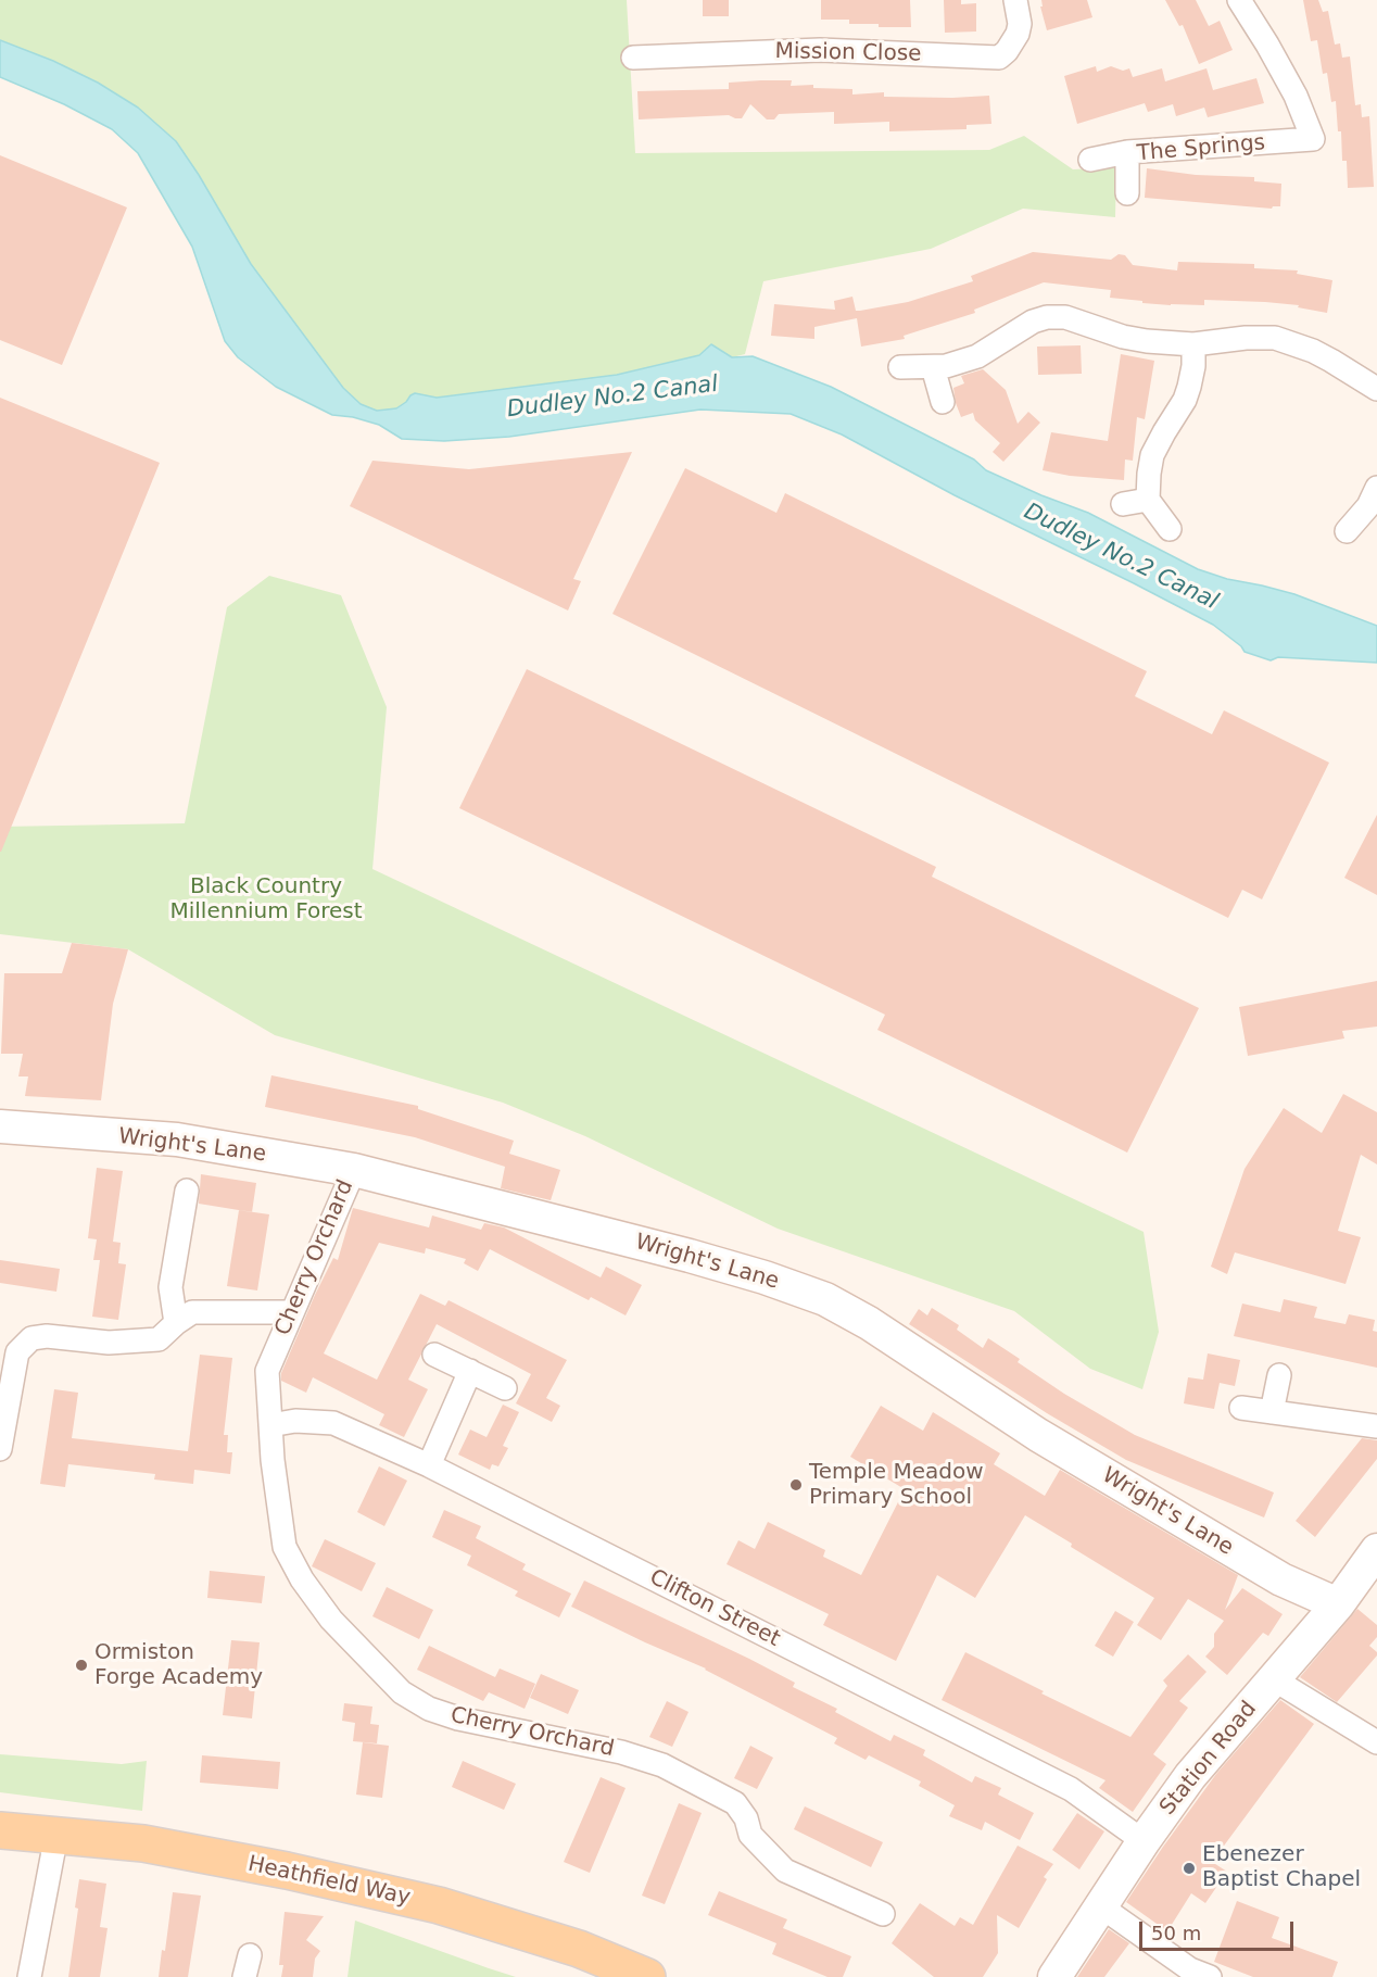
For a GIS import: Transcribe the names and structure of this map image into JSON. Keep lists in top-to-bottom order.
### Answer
{
  "streets": {
    "main road": ["Heathfield Way"],
    "street": [
      "Mission Close",
      "The Springs",
      "Wright's Lane",
      "Cherry Orchard",
      "Clifton Street",
      "Station Road"
    ]
  },
  "crossings": [
    ["Wright's Lane", "Cherry Orchard"],
    ["Wright's Lane", "Station Road"],
    ["Cherry Orchard", "Clifton Street"],
    ["Clifton Street", "Station Road"]
  ],
  "water": ["Dudley No.2 Canal"],
  "parks": ["Black Country Millennium Forest"],
  "places": ["Temple Meadow Primary School", "Ormiston Forge Academy", "Ebenezer Baptist Chapel"],
  "scale_bar": "50 m"
}
